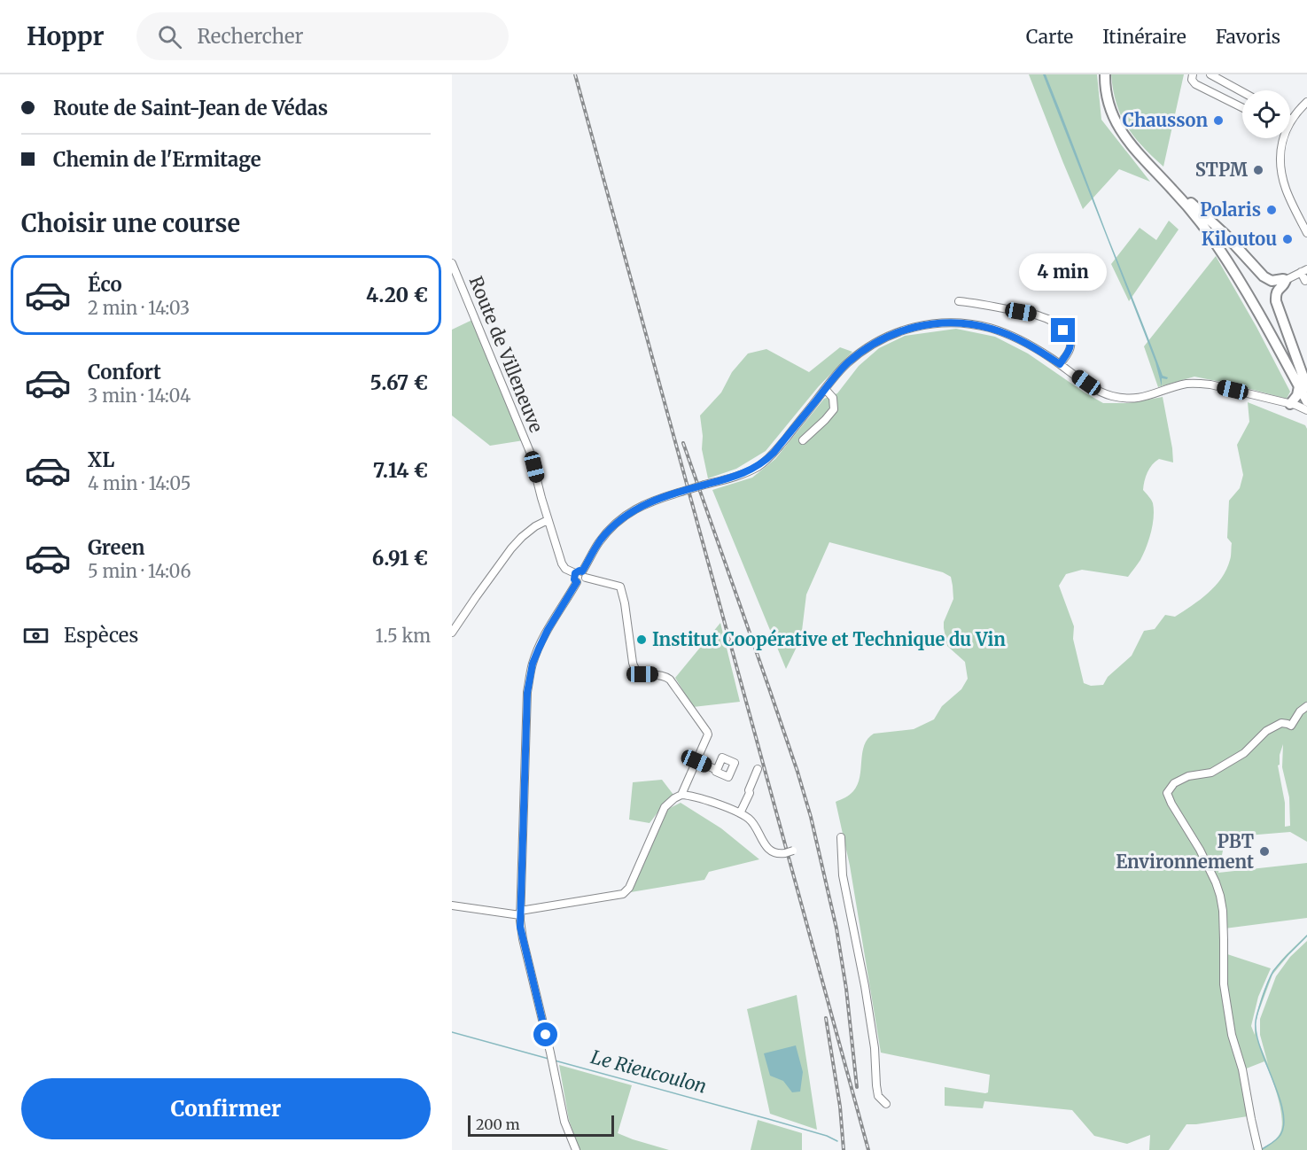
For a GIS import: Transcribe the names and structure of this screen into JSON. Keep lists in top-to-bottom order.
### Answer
{
  "streets": {
    "street": ["Route de Villeneuve"]
  },
  "water": ["Le Rieucoulon"],
  "places": [
    "Chausson",
    "STPM",
    "Polaris",
    "Kiloutou",
    "Institut Coopérative et Technique du Vin",
    "PBT Environnement"
  ],
  "scale_bar": "200 m",
  "page": {
    "header": "Hoppr",
    "search": "Rechercher",
    "nav": ["Carte", "Itinéraire", "Favoris"],
    "banner": ["Route de Saint-Jean de Védas", "Chemin de l'Ermitage"],
    "heading": "Choisir une course",
    "bubble": "4 min",
    "list": [
      {
        "name": "Éco",
        "note": "2 min · 14:03",
        "value": "4.20 €"
      },
      {
        "name": "Confort",
        "note": "3 min · 14:04",
        "value": "5.67 €"
      },
      {
        "name": "XL",
        "note": "4 min · 14:05",
        "value": "7.14 €"
      },
      {
        "name": "Green",
        "note": "5 min · 14:06",
        "value": "6.91 €"
      }
    ],
    "pay": ["Espèces", "1.5 km"],
    "buttons": "Confirmer",
    "scale": "200 m"
  }
}
